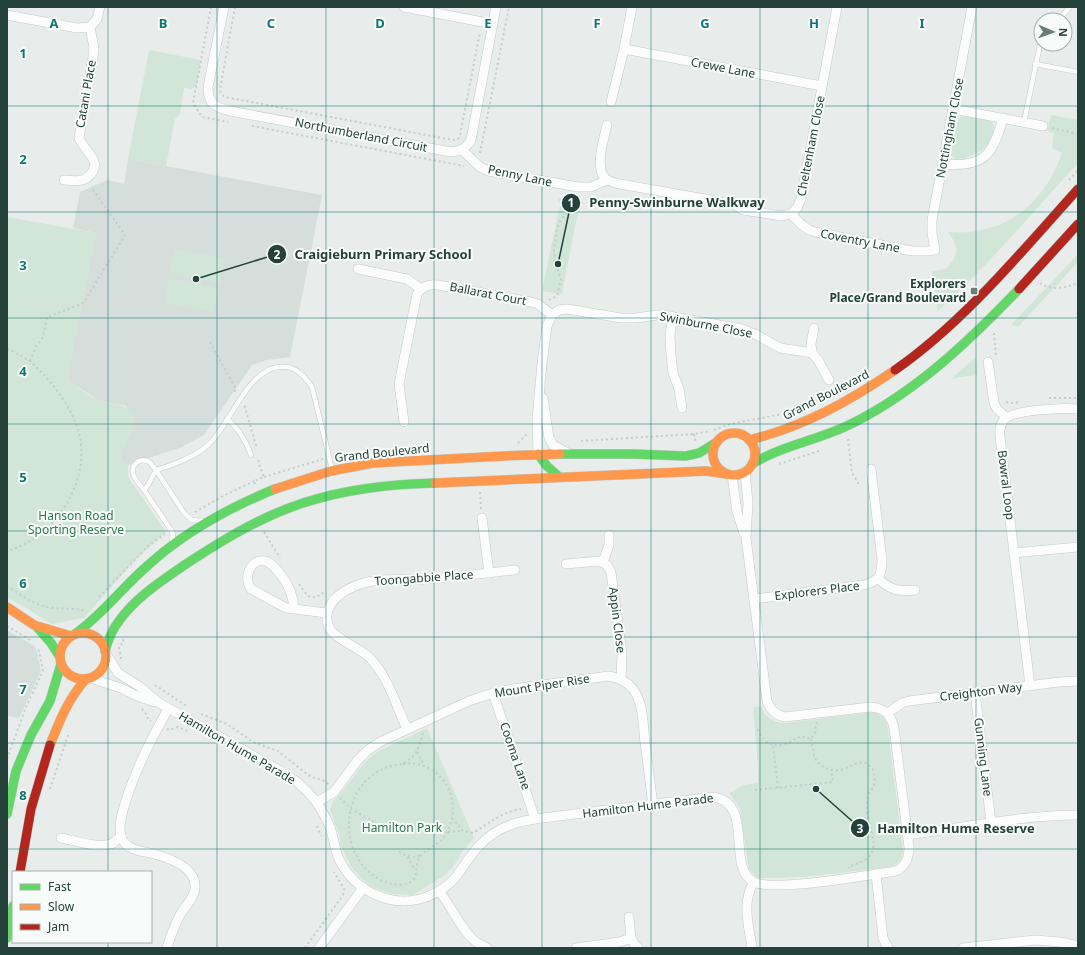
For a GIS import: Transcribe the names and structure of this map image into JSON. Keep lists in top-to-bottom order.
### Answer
{
  "streets": {
    "street": [
      "Crewe Lane",
      "Catani Place",
      "Nottingham Close",
      "Northumberland Circuit",
      "Cheltenham Close",
      "Penny Lane",
      "Coventry Lane",
      "Ballarat Court",
      "Swinburne Close",
      "Grand Boulevard",
      "Bowral Loop",
      "Toongabbie Place",
      "Explorers Place",
      "Appin Close",
      "Mount Piper Rise",
      "Creighton Way",
      "Hamilton Hume Parade",
      "Cooma Lane",
      "Gunning Lane"
    ]
  },
  "crossings": [
    ["Crewe Lane", "Cheltenham Close"],
    ["Nottingham Close", "Coventry Lane"],
    ["Northumberland Circuit", "Penny Lane"],
    ["Cheltenham Close", "Coventry Lane"],
    ["Ballarat Court", "Swinburne Close"],
    ["Grand Boulevard", "Hamilton Hume Parade"],
    ["Bowral Loop", "Creighton Way"],
    ["Appin Close", "Mount Piper Rise"],
    ["Mount Piper Rise", "Hamilton Hume Parade"],
    ["Mount Piper Rise", "Cooma Lane"],
    ["Creighton Way", "Gunning Lane"],
    ["Hamilton Hume Parade", "Cooma Lane"]
  ],
  "parks": ["Hanson Road Sporting Reserve", "Hamilton Park"],
  "places": {
    "other": ["Penny-Swinburne Walkway", "Craigieburn Primary School", "Hamilton Hume Reserve"],
    "transit": ["Explorers Place/Grand Boulevard"]
  },
  "legend": ["Fast", "Slow", "Jam"],
  "north": "right",
  "grid": {
    "columns": [
      "A",
      "B",
      "C",
      "D",
      "E",
      "F",
      "G",
      "H",
      "I"
    ],
    "rows": [
      "1",
      "2",
      "3",
      "4",
      "5",
      "6",
      "7",
      "8"
    ]
  }
}
